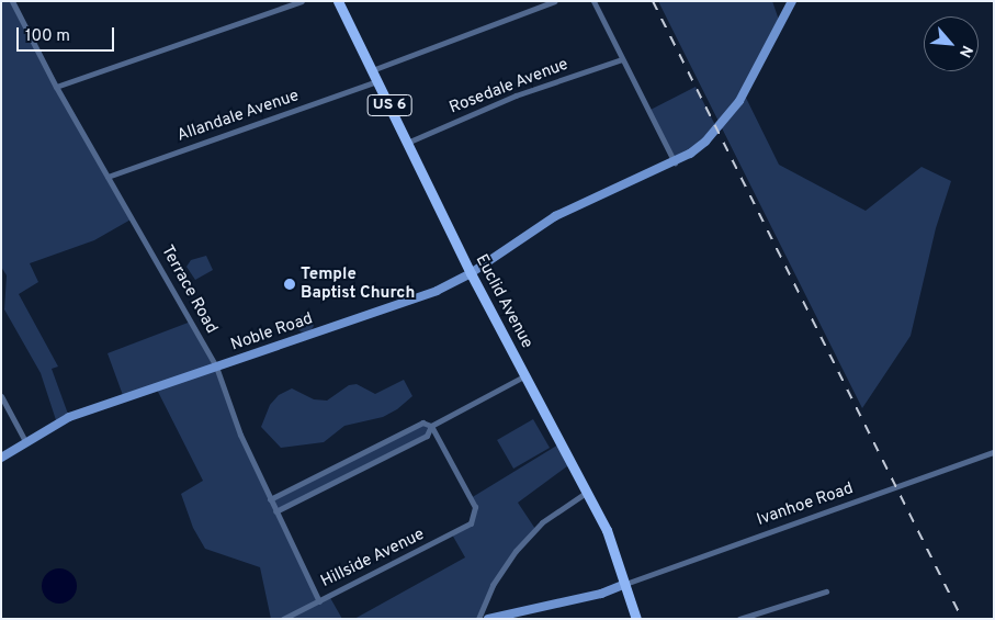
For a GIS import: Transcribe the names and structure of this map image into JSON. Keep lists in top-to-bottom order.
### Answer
{
  "streets": {
    "main road": ["US 6", "Euclid Avenue"],
    "street": [
      "Rosedale Avenue",
      "Allandale Avenue",
      "Terrace Road",
      "Noble Road",
      "Ivanhoe Road",
      "Hillside Avenue"
    ]
  },
  "crossings": [
    ["Rosedale Avenue", "Euclid Avenue"],
    ["Allandale Avenue", "Terrace Road"],
    ["Allandale Avenue", "Euclid Avenue"],
    ["Terrace Road", "Noble Road"],
    ["Terrace Road", "Hillside Avenue"],
    ["Euclid Avenue", "Noble Road"],
    ["Euclid Avenue", "Ivanhoe Road"]
  ],
  "places": ["Temple Baptist Church"],
  "scale_bar": "100 m",
  "north": "bottom right"
}
